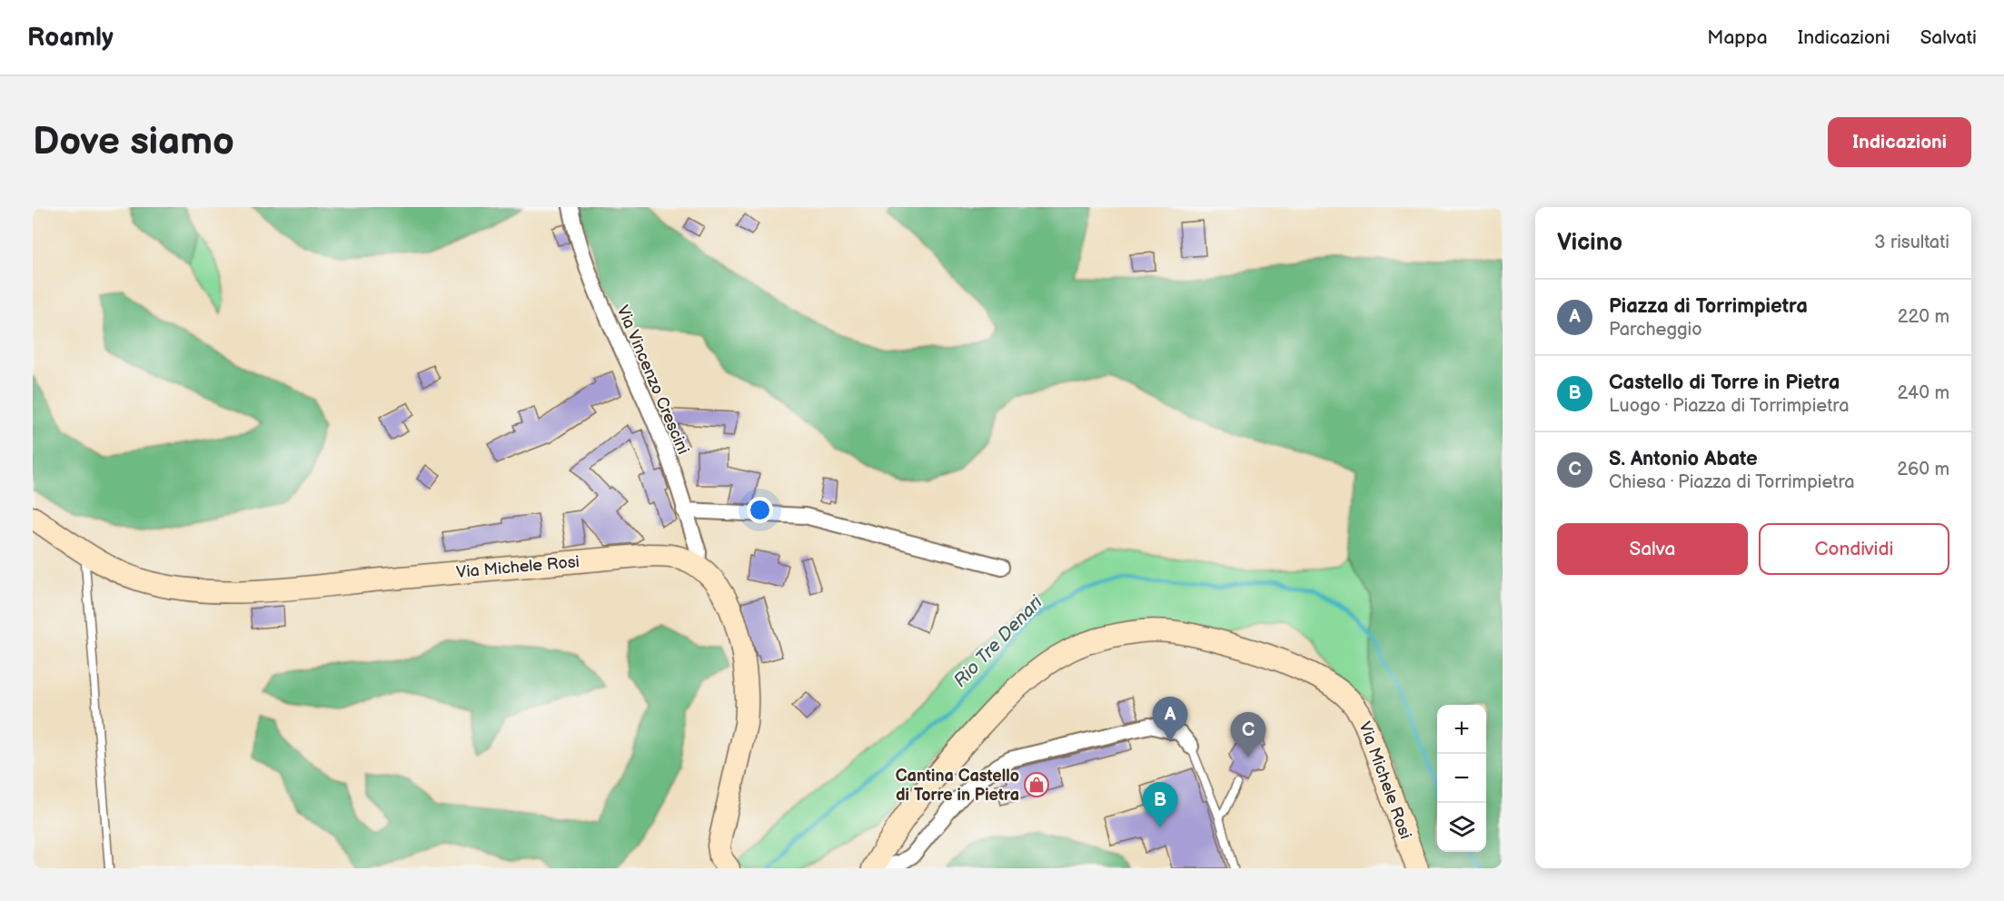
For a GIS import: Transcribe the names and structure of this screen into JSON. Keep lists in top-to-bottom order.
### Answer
{
  "streets": {
    "street": ["Via Vincenzo Crescini", "Via Michele Rosi"]
  },
  "crossings": [
    ["Via Vincenzo Crescini", "Via Michele Rosi"]
  ],
  "water": ["Rio Tre Denari"],
  "places": {
    "shop": ["Cantina Castello di Torre in Pietra"]
  },
  "page": {
    "header": "Roamly",
    "nav": ["Mappa", "Indicazioni", "Salvati"],
    "buttons": [
      "Indicazioni",
      ["Salva", "Condividi"]
    ],
    "title": "Dove siamo",
    "heading": ["Vicino", "3 risultati"],
    "list": [
      {
        "mark": "A",
        "name": "Piazza di Torrimpietra",
        "note": "Parcheggio",
        "value": "220 m"
      },
      {
        "mark": "B",
        "name": "Castello di Torre in Pietra",
        "note": "Luogo · Piazza di Torrimpietra",
        "value": "240 m"
      },
      {
        "mark": "C",
        "name": "S. Antonio Abate",
        "note": "Chiesa · Piazza di Torrimpietra",
        "value": "260 m"
      }
    ],
    "pins": ["A", "C", "B"],
    "map_buttons": ["+", "−"]
  }
}
